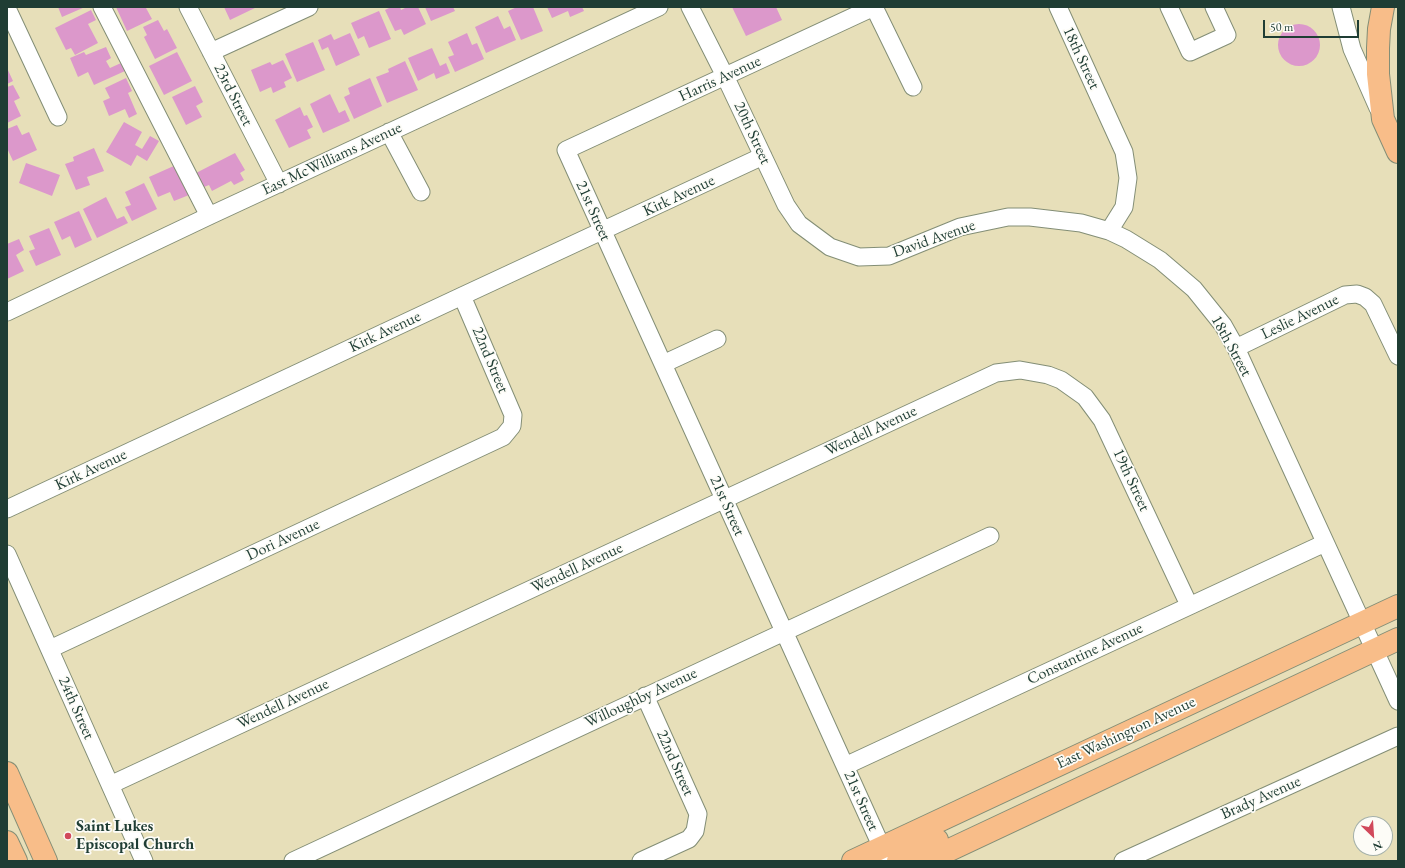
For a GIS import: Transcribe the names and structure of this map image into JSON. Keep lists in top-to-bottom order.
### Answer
{
  "streets": {
    "main road": ["East Washington Avenue"],
    "street": [
      "18th Street",
      "Harris Avenue",
      "23rd Street",
      "20th Street",
      "East McWilliams Avenue",
      "Kirk Avenue",
      "21st Street",
      "David Avenue",
      "Leslie Avenue",
      "22nd Street",
      "Wendell Avenue",
      "19th Street",
      "Dori Avenue",
      "Constantine Avenue",
      "Willoughby Avenue",
      "24th Street",
      "Brady Avenue"
    ]
  },
  "crossings": [
    ["18th Street", "David Avenue"],
    ["18th Street", "Leslie Avenue"],
    ["18th Street", "Constantine Avenue"],
    ["18th Street", "East Washington Avenue"],
    ["Harris Avenue", "20th Street"],
    ["Harris Avenue", "21st Street"],
    ["23rd Street", "East McWilliams Avenue"],
    ["20th Street", "Kirk Avenue"],
    ["20th Street", "David Avenue"],
    ["Kirk Avenue", "21st Street"],
    ["Kirk Avenue", "22nd Street"],
    ["21st Street", "Wendell Avenue"],
    ["21st Street", "Constantine Avenue"],
    ["21st Street", "Willoughby Avenue"],
    ["21st Street", "East Washington Avenue"],
    ["22nd Street", "Dori Avenue"],
    ["22nd Street", "Willoughby Avenue"],
    ["Wendell Avenue", "19th Street"],
    ["Wendell Avenue", "24th Street"],
    ["19th Street", "Constantine Avenue"],
    ["Dori Avenue", "24th Street"]
  ],
  "places": ["Saint Lukes Episcopal Church"],
  "scale_bar": "50 m",
  "north": "bottom right"
}
